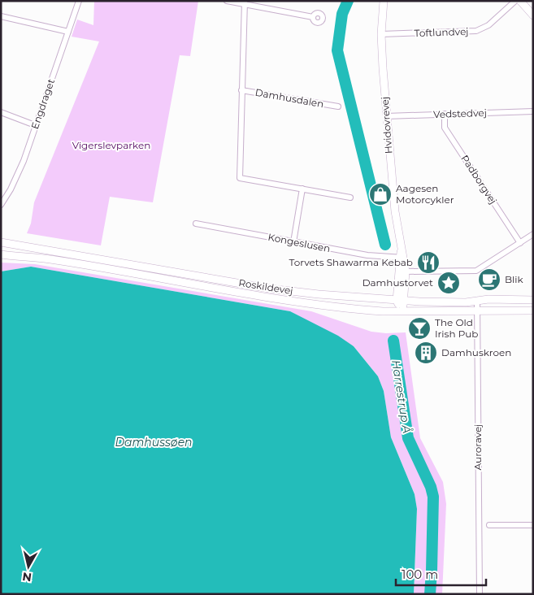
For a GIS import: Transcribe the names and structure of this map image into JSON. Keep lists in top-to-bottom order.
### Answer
{
  "streets": {
    "main road": ["Hvidovrevej", "Roskildevej"],
    "street": [
      "Toftlundvej",
      "Damhusdalen",
      "Engdraget",
      "Vedstedvej",
      "Padborgvej",
      "Kongeslusen",
      "Auroravej"
    ]
  },
  "crossings": [
    ["Toftlundvej", "Hvidovrevej"],
    ["Vedstedvej", "Hvidovrevej"],
    ["Vedstedvej", "Padborgvej"],
    ["Hvidovrevej", "Kongeslusen"],
    ["Hvidovrevej", "Roskildevej"],
    ["Roskildevej", "Auroravej"]
  ],
  "water": ["Harrestrup Å", "Damhussøen"],
  "parks": ["Vigerslevparken"],
  "places": {
    "shop": ["Aagesen Motorcykler"],
    "restaurant": ["Torvets Shawarma Kebab"],
    "cafe": ["Blik"],
    "place": ["Damhustorvet"],
    "bar": ["The Old Irish Pub"],
    "building": ["Damhuskroen"]
  },
  "scale_bar": "100 m",
  "north": "bottom"
}
